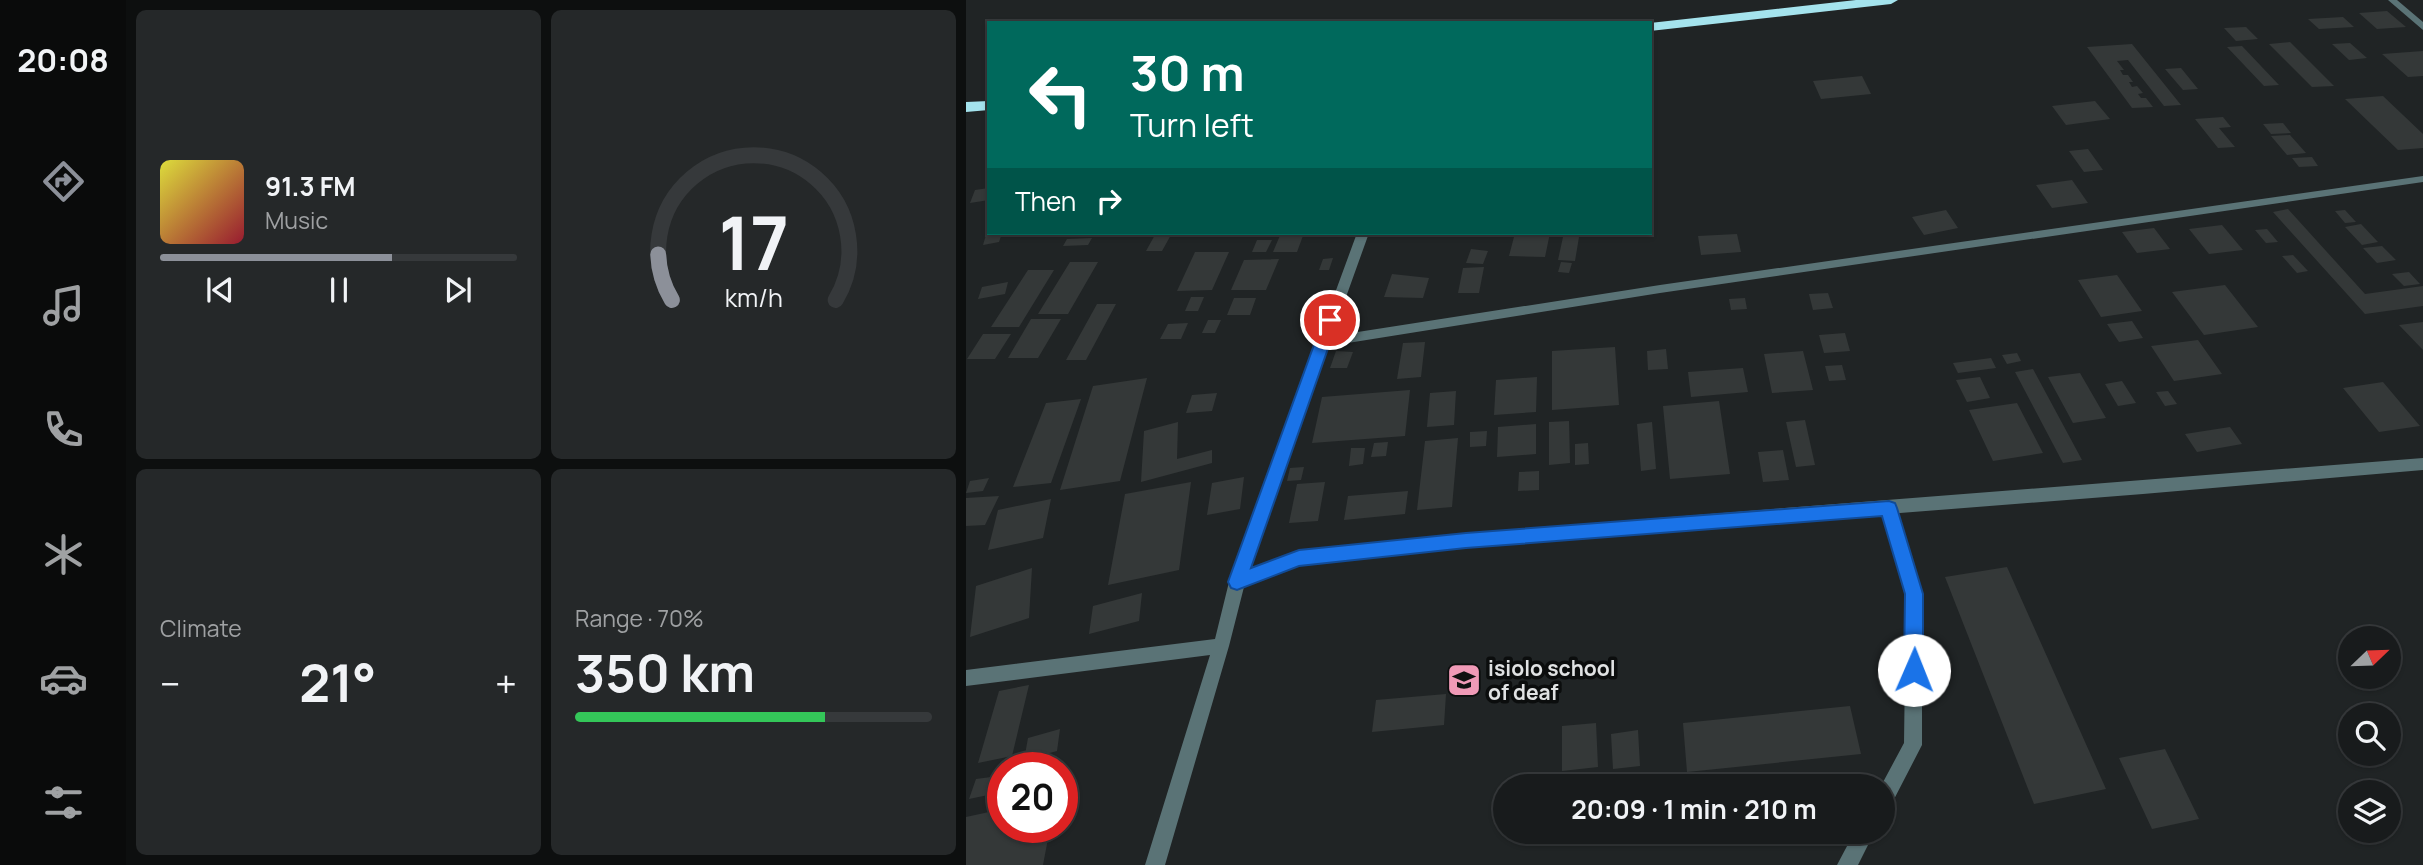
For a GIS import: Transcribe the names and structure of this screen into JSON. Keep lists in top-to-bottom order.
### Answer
{
  "places": {
    "school or university": ["isiolo school of deaf"]
  },
  "north": "top right",
  "page": {
    "tabs": "20:08",
    "turn": ["30 m", "Turn left"],
    "song": ["91.3 FM", "Music"],
    "then": "Then",
    "tile": [
      "Climate",
      ["Range · 70%", "350 km"]
    ],
    "heat": ["−", "21°", "+"],
    "limit": "20",
    "trip": "20:09 · 1 min · 210 m",
    "gauge": ["17", "km/h"]
  }
}
